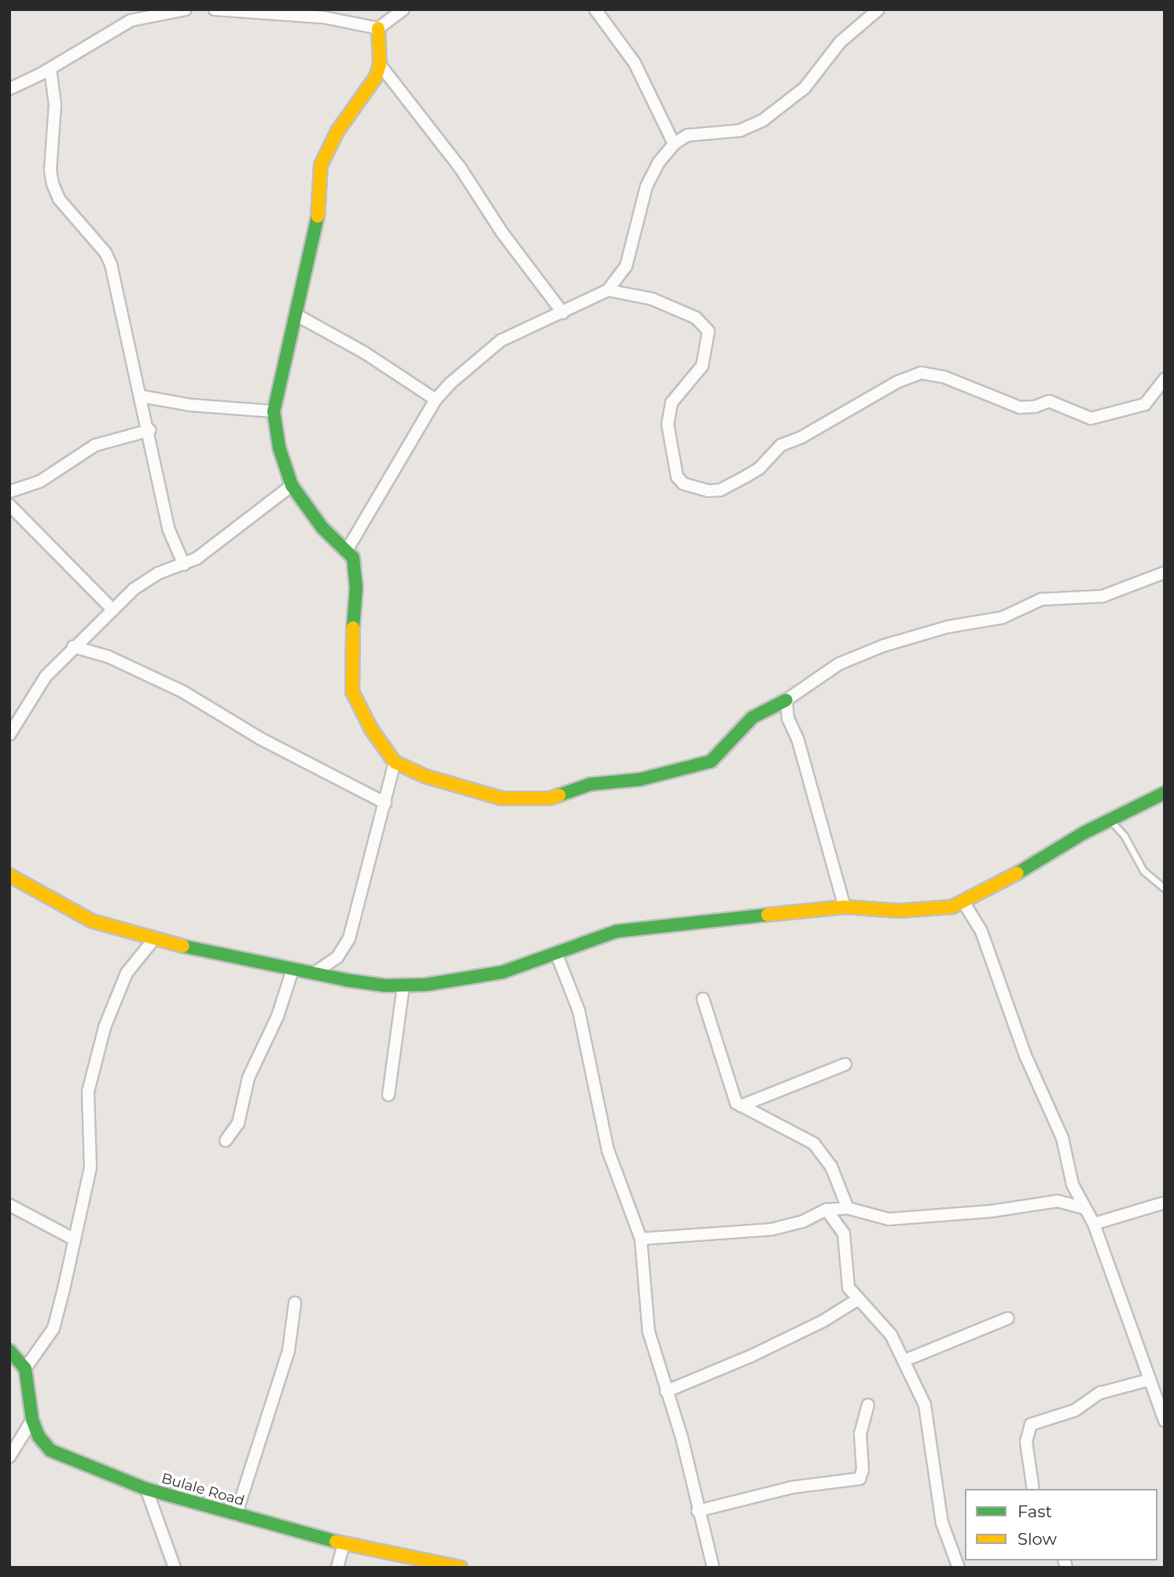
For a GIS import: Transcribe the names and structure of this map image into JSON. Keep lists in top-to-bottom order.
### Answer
{
  "streets": {
    "street": ["Bulale Road"]
  },
  "legend": ["Fast", "Slow"]
}
